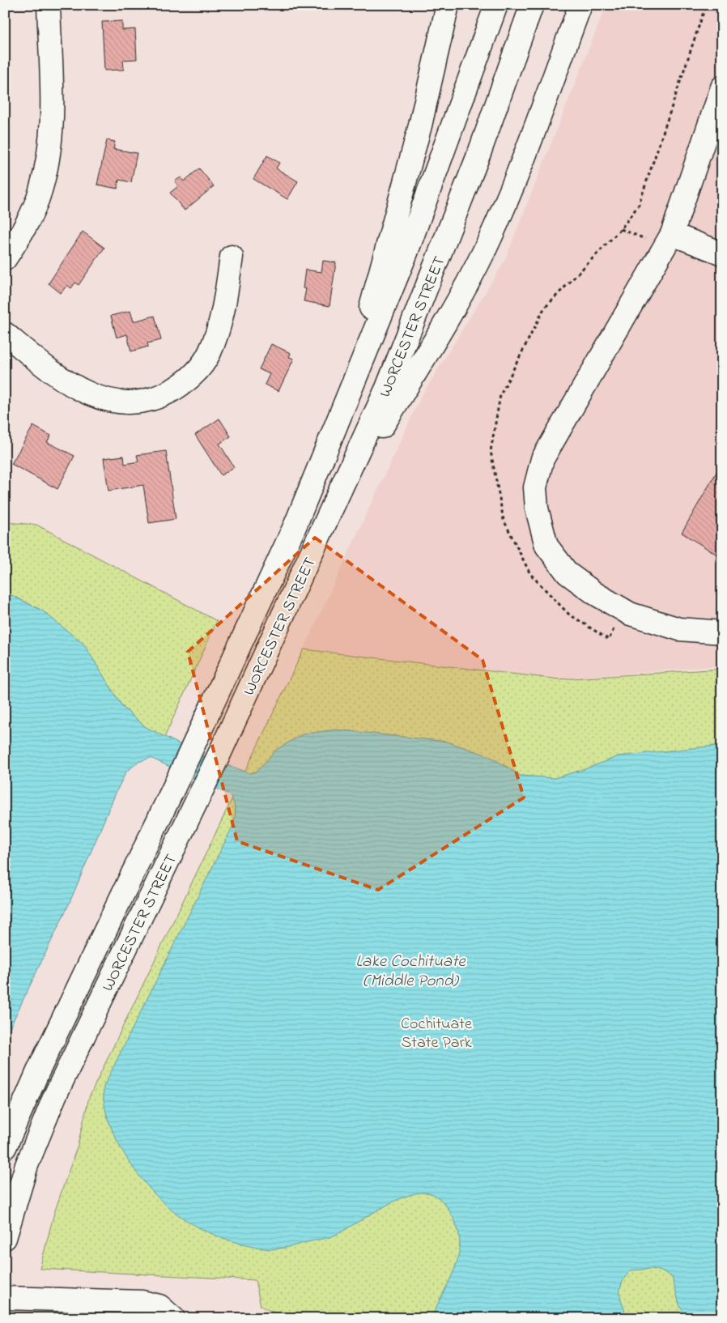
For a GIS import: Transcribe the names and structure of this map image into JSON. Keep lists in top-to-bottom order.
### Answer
{
  "streets": {
    "main road": ["WORCESTER STREET"]
  },
  "water": ["Lake Cochituate (Middle Pond)"],
  "parks": ["Cochituate State Park"]
}
